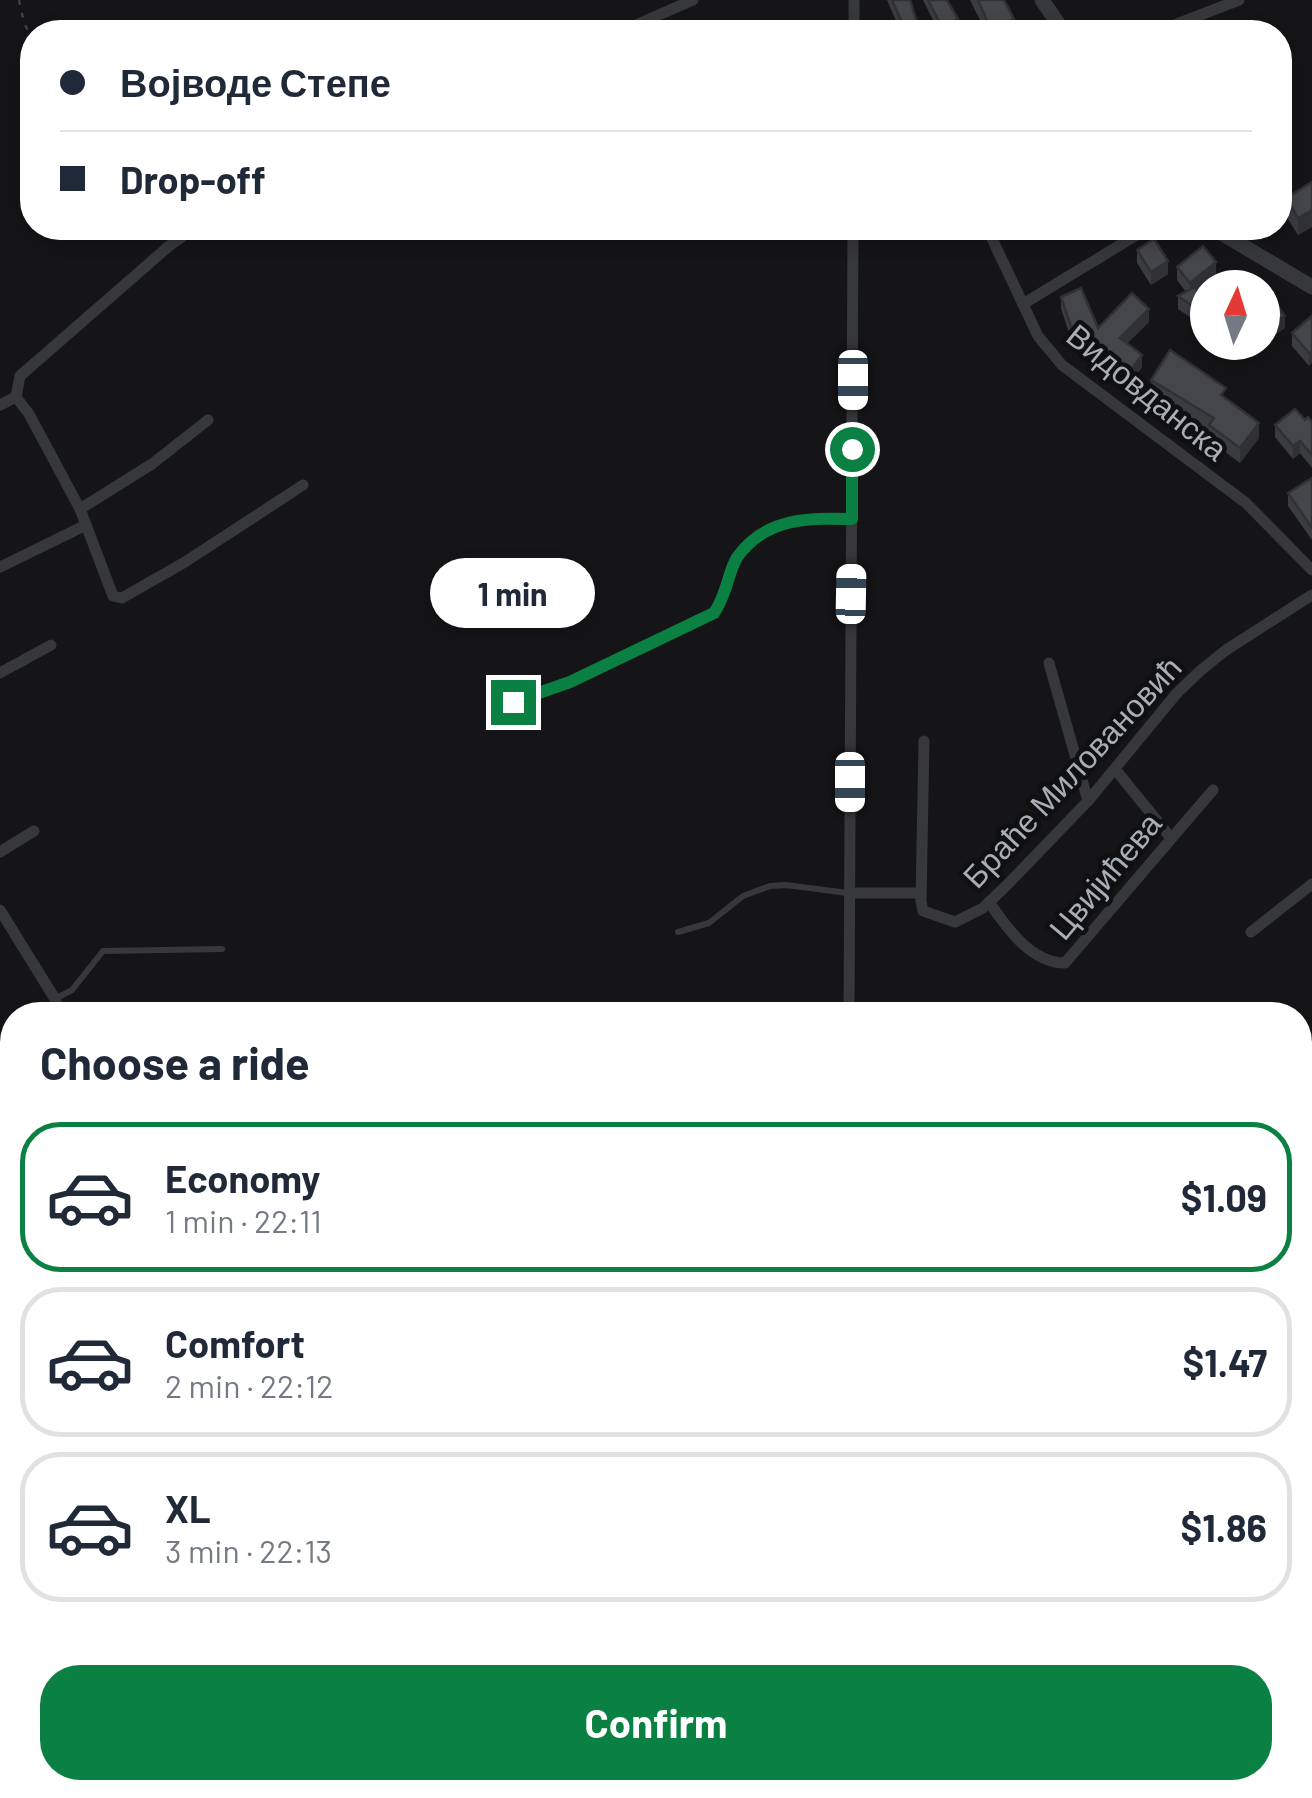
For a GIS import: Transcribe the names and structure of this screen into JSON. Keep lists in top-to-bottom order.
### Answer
{
  "streets": {
    "street": ["Видовданска", "Браће Миловановић", "Цвијићева"]
  },
  "crossings": [
    ["Браће Миловановић", "Цвијићева"]
  ],
  "north": "top",
  "page": {
    "banner": ["Војводе Степе", "Drop-off"],
    "bubble": "1 min",
    "heading": "Choose a ride",
    "list": [
      {
        "name": "Economy",
        "note": "1 min · 22:11",
        "value": "$1.09"
      },
      {
        "name": "Comfort",
        "note": "2 min · 22:12",
        "value": "$1.47"
      },
      {
        "name": "XL",
        "note": "3 min · 22:13",
        "value": "$1.86"
      }
    ],
    "buttons": "Confirm"
  }
}
